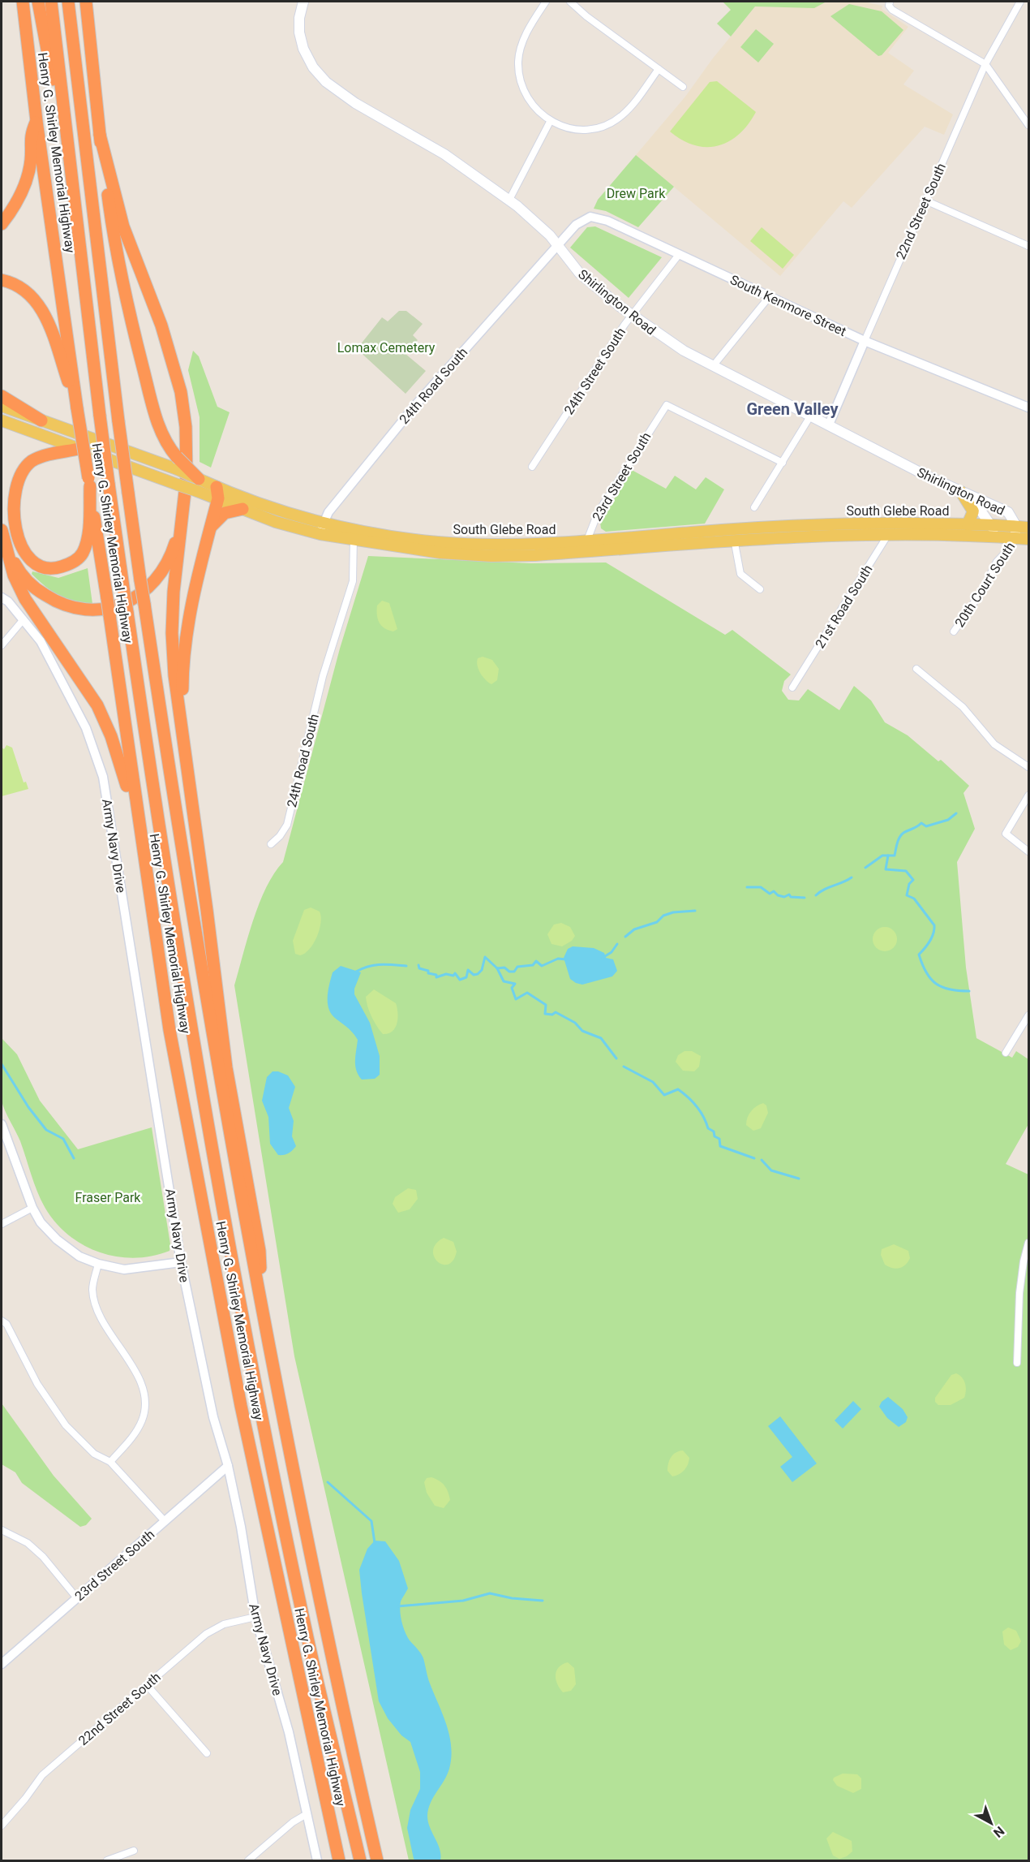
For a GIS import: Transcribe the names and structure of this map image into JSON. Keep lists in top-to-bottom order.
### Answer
{
  "streets": {
    "highway": ["Henry G. Shirley Memorial Highway"],
    "main road": ["Shirlington Road", "South Glebe Road"],
    "street": [
      "22nd Street South",
      "South Kenmore Street",
      "24th Street South",
      "24th Road South",
      "23rd Street South",
      "20th Court South",
      "21st Road South",
      "Army Navy Drive"
    ]
  },
  "crossings": [
    ["22nd Street South", "Shirlington Road"],
    ["22nd Street South", "South Kenmore Street"],
    ["22nd Street South", "Army Navy Drive"],
    ["Shirlington Road", "South Kenmore Street"],
    ["Shirlington Road", "24th Street South"],
    ["Shirlington Road", "24th Road South"],
    ["Shirlington Road", "South Glebe Road"],
    ["Shirlington Road", "20th Court South"],
    ["South Kenmore Street", "24th Street South"],
    ["South Kenmore Street", "24th Road South"],
    ["24th Road South", "South Glebe Road"],
    ["23rd Street South", "South Glebe Road"],
    ["23rd Street South", "Army Navy Drive"],
    ["South Glebe Road", "20th Court South"],
    ["South Glebe Road", "21st Road South"]
  ],
  "districts": ["Green Valley"],
  "parks": ["Drew Park", "Lomax Cemetery", "Fraser Park"],
  "north": "bottom right"
}
